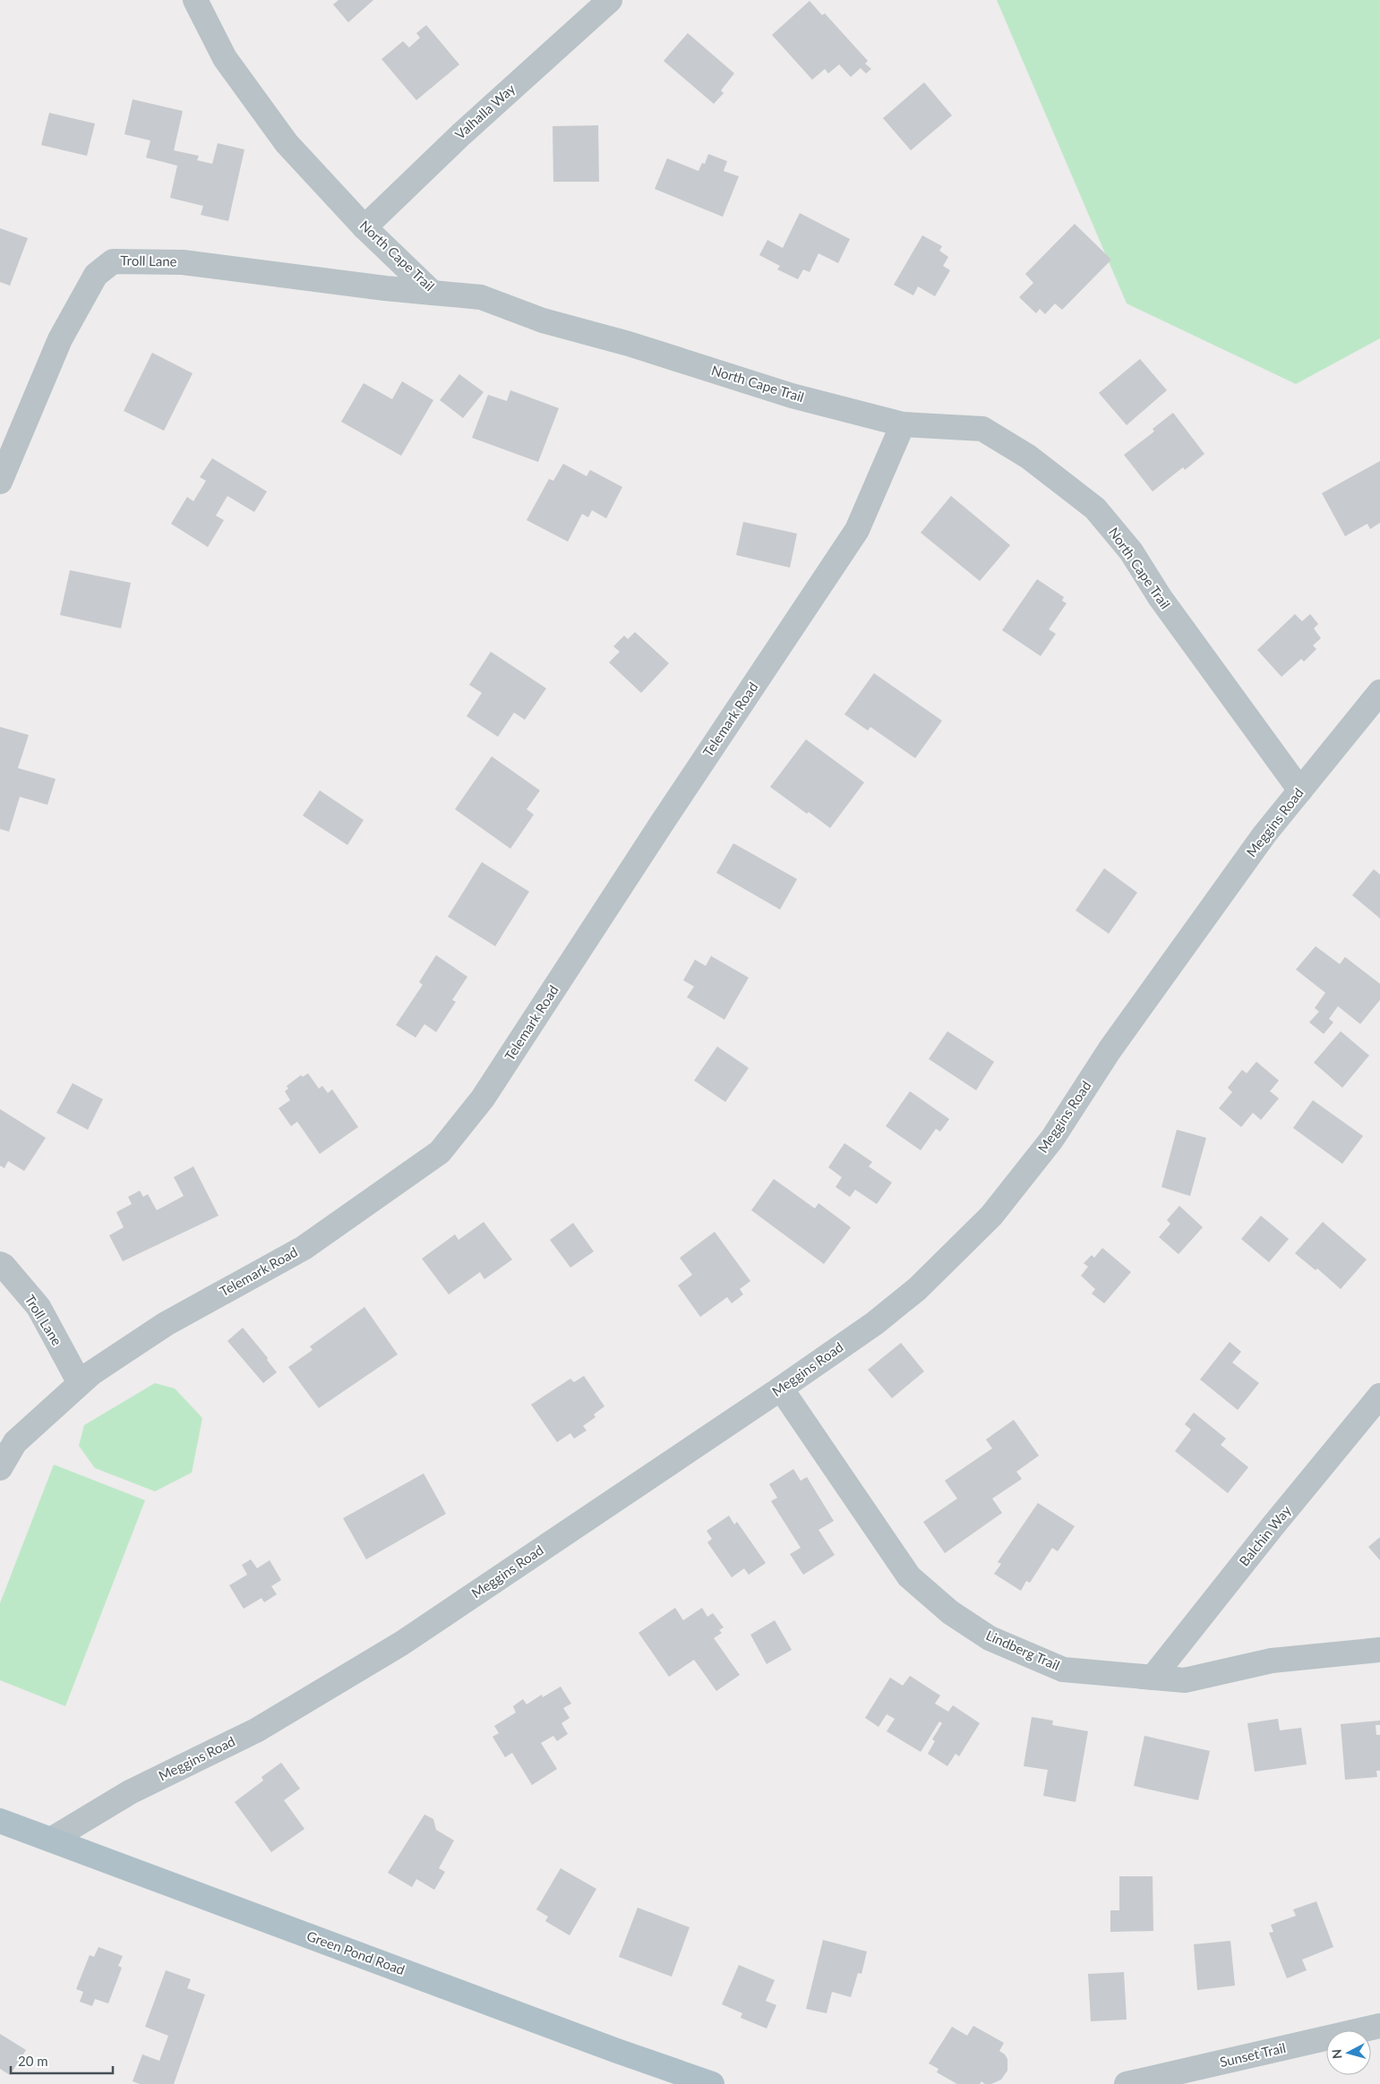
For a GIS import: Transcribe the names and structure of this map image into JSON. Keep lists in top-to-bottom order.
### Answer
{
  "streets": {
    "main road": ["Green Pond Road"],
    "street": [
      "Valhalla Way",
      "North Cape Trail",
      "Troll Lane",
      "Telemark Road",
      "Meggins Road",
      "Balchin Way",
      "Lindberg Trail",
      "Sunset Trail"
    ]
  },
  "crossings": [
    ["Valhalla Way", "North Cape Trail"],
    ["North Cape Trail", "Troll Lane"],
    ["North Cape Trail", "Telemark Road"],
    ["North Cape Trail", "Meggins Road"],
    ["Troll Lane", "Telemark Road"],
    ["Meggins Road", "Lindberg Trail"],
    ["Meggins Road", "Green Pond Road"],
    ["Balchin Way", "Lindberg Trail"]
  ],
  "scale_bar": "20 m",
  "north": "left"
}
